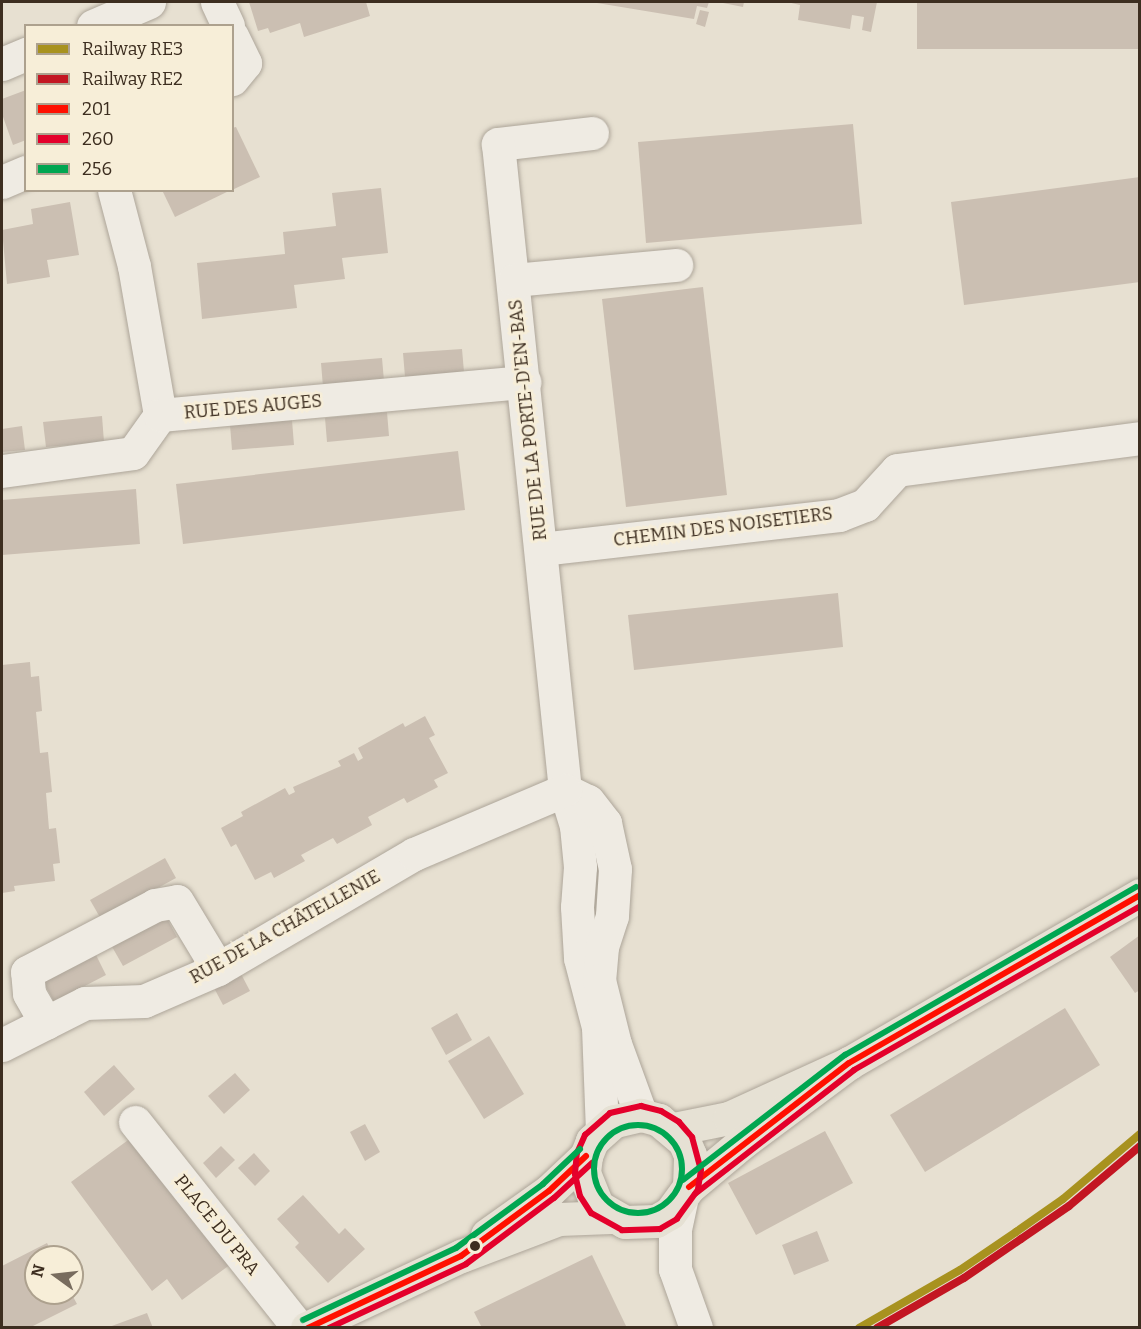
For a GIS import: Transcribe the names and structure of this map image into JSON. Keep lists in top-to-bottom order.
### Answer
{
  "streets": {
    "street": [
      "RUE DES AUGES",
      "RUE DE LA PORTE-D'EN-BAS",
      "CHEMIN DES NOISETIERS",
      "RUE DE LA CHÂTELLENIE",
      "PLACE DU PRA"
    ]
  },
  "crossings": [
    ["RUE DES AUGES", "RUE DE LA PORTE-D'EN-BAS"],
    ["RUE DE LA PORTE-D'EN-BAS", "CHEMIN DES NOISETIERS"],
    ["RUE DE LA PORTE-D'EN-BAS", "RUE DE LA CHÂTELLENIE"]
  ],
  "lines": [
    "transit line 256",
    "transit line 201",
    "transit line 260",
    "rail line RE3",
    "rail line RE2"
  ],
  "legend": [
    "Railway RE3",
    "Railway RE2",
    "201",
    "260",
    "256"
  ],
  "north": "left"
}
